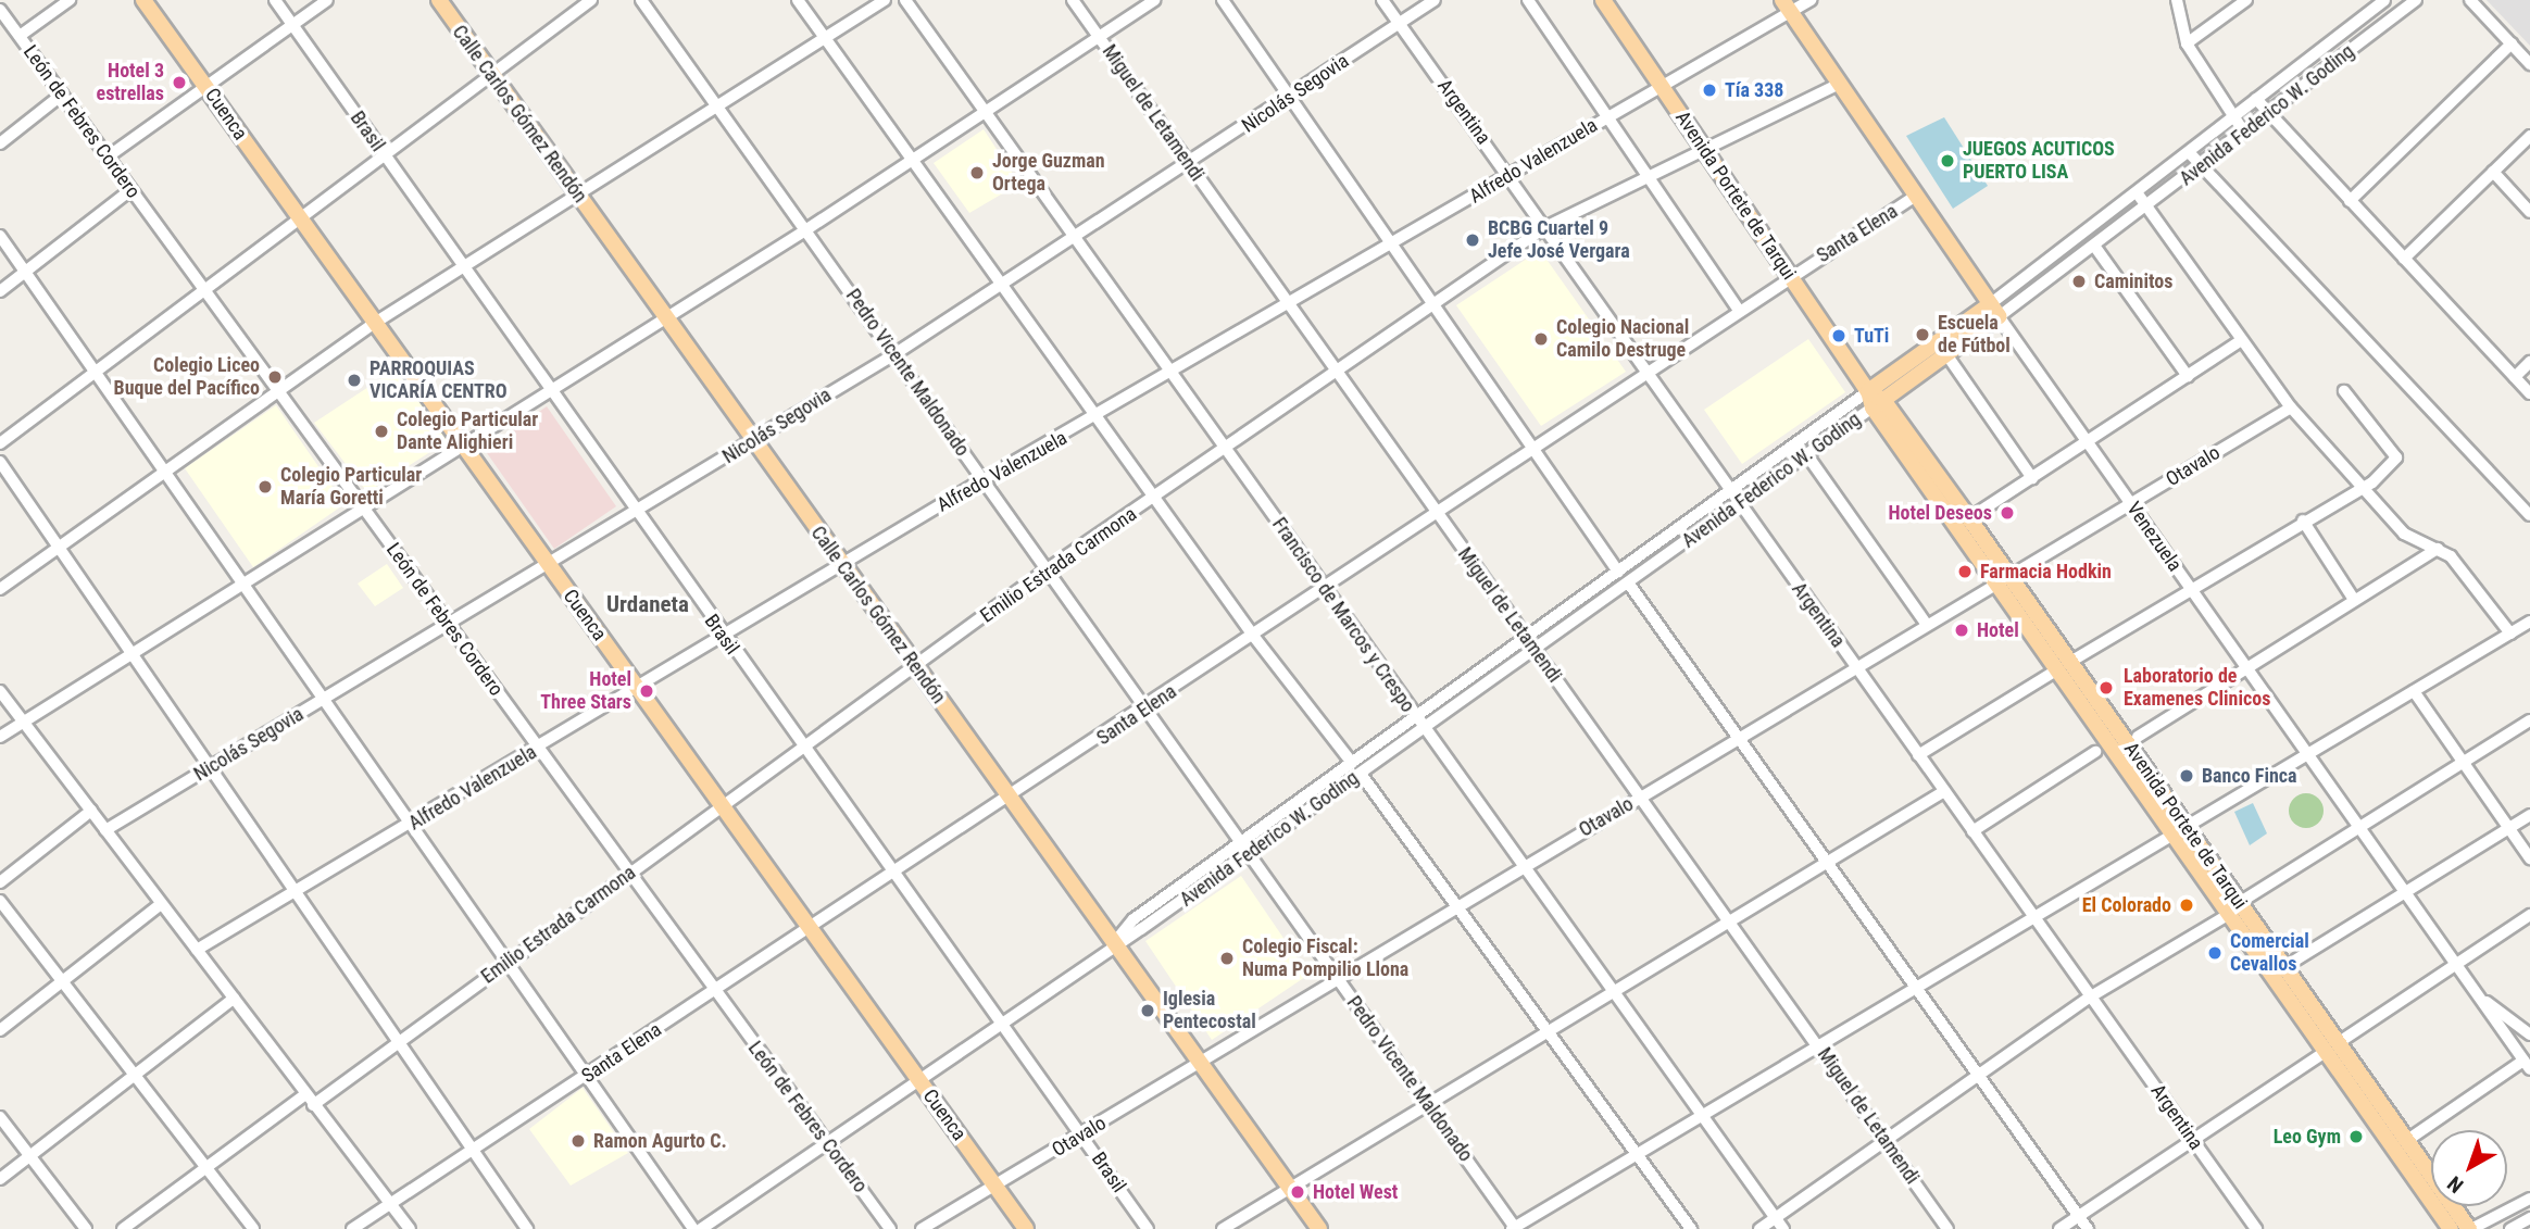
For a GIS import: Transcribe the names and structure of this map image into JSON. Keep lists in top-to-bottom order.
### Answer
{
  "streets": {
    "main road": [
      "Cuenca",
      "Calle Carlos Gómez Rendón",
      "Avenida Federico W. Goding",
      "Avenida Portete de Tarqui",
      "Venezuela"
    ],
    "street": [
      "Nicolás Segovia",
      "Argentina",
      "Miguel de Letamendi",
      "León de Febres Cordero",
      "Brasil",
      "Alfredo Valenzuela",
      "Santa Elena",
      "Pedro Vicente Maldonado",
      "Otavalo",
      "Emilio Estrada Carmona",
      "Francisco de Marcos y Crespo"
    ]
  },
  "crossings": [
    ["Nicolás Segovia", "Argentina"],
    ["Nicolás Segovia", "Miguel de Letamendi"],
    ["Nicolás Segovia", "Cuenca"],
    ["Nicolás Segovia", "Calle Carlos Gómez Rendón"],
    ["Nicolás Segovia", "León de Febres Cordero"],
    ["Nicolás Segovia", "Brasil"],
    ["Nicolás Segovia", "Pedro Vicente Maldonado"],
    ["Nicolás Segovia", "Francisco de Marcos y Crespo"],
    ["Argentina", "Avenida Federico W. Goding"],
    ["Argentina", "Alfredo Valenzuela"],
    ["Argentina", "Santa Elena"],
    ["Argentina", "Otavalo"],
    ["Argentina", "Emilio Estrada Carmona"],
    ["Miguel de Letamendi", "Avenida Federico W. Goding"],
    ["Miguel de Letamendi", "Alfredo Valenzuela"],
    ["Miguel de Letamendi", "Santa Elena"],
    ["Miguel de Letamendi", "Otavalo"],
    ["Miguel de Letamendi", "Emilio Estrada Carmona"],
    ["Cuenca", "Avenida Federico W. Goding"],
    ["Cuenca", "Alfredo Valenzuela"],
    ["Cuenca", "Santa Elena"],
    ["Cuenca", "Otavalo"],
    ["Cuenca", "Emilio Estrada Carmona"],
    ["Calle Carlos Gómez Rendón", "Avenida Federico W. Goding"],
    ["Calle Carlos Gómez Rendón", "Alfredo Valenzuela"],
    ["Calle Carlos Gómez Rendón", "Santa Elena"],
    ["Calle Carlos Gómez Rendón", "Otavalo"],
    ["Calle Carlos Gómez Rendón", "Emilio Estrada Carmona"],
    ["Avenida Federico W. Goding", "León de Febres Cordero"],
    ["Avenida Federico W. Goding", "Brasil"],
    ["Avenida Federico W. Goding", "Avenida Portete de Tarqui"],
    ["Avenida Federico W. Goding", "Pedro Vicente Maldonado"],
    ["Avenida Federico W. Goding", "Venezuela"],
    ["Avenida Federico W. Goding", "Francisco de Marcos y Crespo"],
    ["León de Febres Cordero", "Alfredo Valenzuela"],
    ["León de Febres Cordero", "Santa Elena"],
    ["León de Febres Cordero", "Emilio Estrada Carmona"],
    ["Brasil", "Alfredo Valenzuela"],
    ["Brasil", "Santa Elena"],
    ["Brasil", "Otavalo"],
    ["Brasil", "Emilio Estrada Carmona"],
    ["Alfredo Valenzuela", "Avenida Portete de Tarqui"],
    ["Alfredo Valenzuela", "Pedro Vicente Maldonado"],
    ["Alfredo Valenzuela", "Venezuela"],
    ["Alfredo Valenzuela", "Francisco de Marcos y Crespo"],
    ["Avenida Portete de Tarqui", "Santa Elena"],
    ["Avenida Portete de Tarqui", "Otavalo"],
    ["Avenida Portete de Tarqui", "Emilio Estrada Carmona"],
    ["Santa Elena", "Pedro Vicente Maldonado"],
    ["Santa Elena", "Venezuela"],
    ["Santa Elena", "Francisco de Marcos y Crespo"],
    ["Pedro Vicente Maldonado", "Otavalo"],
    ["Pedro Vicente Maldonado", "Emilio Estrada Carmona"],
    ["Otavalo", "Venezuela"],
    ["Otavalo", "Francisco de Marcos y Crespo"],
    ["Venezuela", "Emilio Estrada Carmona"],
    ["Emilio Estrada Carmona", "Francisco de Marcos y Crespo"]
  ],
  "districts": ["Urdaneta"],
  "places": [
    "Hotel 3 estrellas",
    "Tía 338",
    "JUEGOS ACUTICOS PUERTO LISA",
    "Jorge Guzman Ortega",
    "BCBG Cuartel 9 Jefe José Vergara",
    "Caminitos",
    "Escuela de Fútbol",
    "TuTi",
    "Colegio Nacional Camilo Destruge",
    "Colegio Liceo Buque del Pacífico",
    "PARROQUIAS VICARÍA CENTRO",
    "Colegio Particular Dante Alighieri",
    "Colegio Particular María Goretti",
    "Hotel Deseos",
    "Farmacia Hodkin",
    "Hotel",
    "Laboratorio de Examenes Clinicos",
    "Hotel Three Stars",
    "Banco Finca",
    "El Colorado",
    "Comercial Cevallos",
    "Colegio Fiscal: Numa Pompilio Llona",
    "Iglesia Pentecostal",
    "Leo Gym",
    "Ramon Agurto C.",
    "Hotel West"
  ],
  "north": "bottom left"
}
